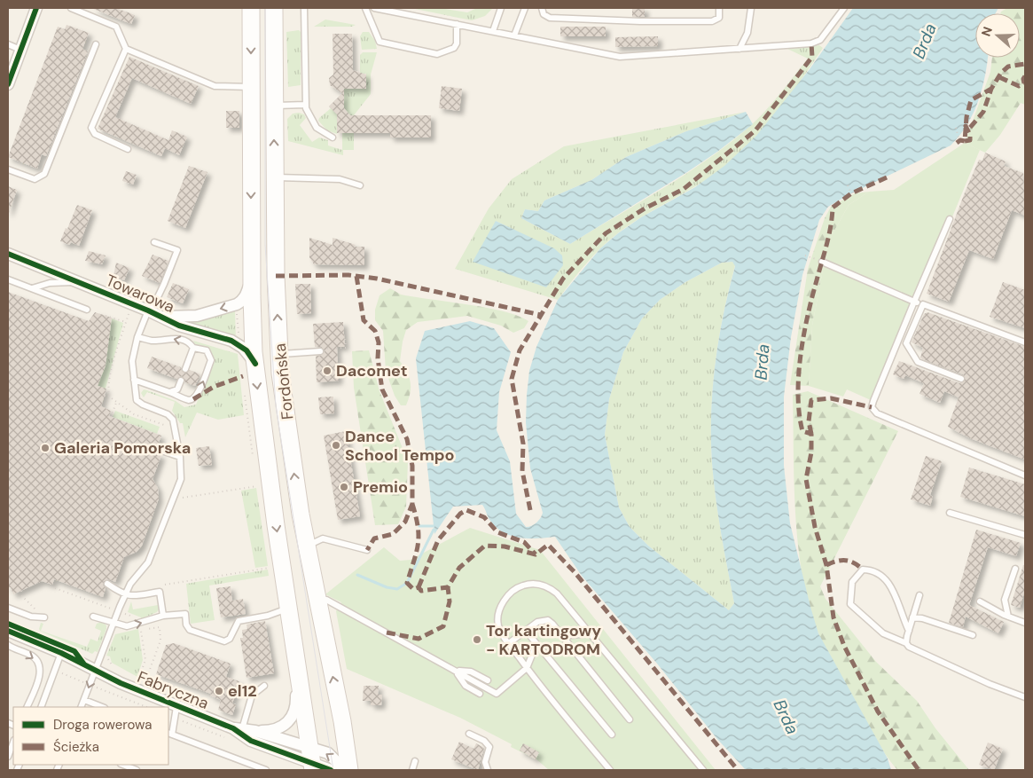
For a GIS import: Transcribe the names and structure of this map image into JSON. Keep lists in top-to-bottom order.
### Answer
{
  "streets": {
    "main road": ["Fordońska"],
    "street": ["Towarowa", "Fabryczna"]
  },
  "crossings": [
    ["Fordońska", "Fabryczna"]
  ],
  "water": ["Brda"],
  "places": [
    "Dacomet",
    "Dance School Tempo",
    "Galeria Pomorska",
    "Premio",
    "Tor kartingowy - KARTODROM",
    "el12"
  ],
  "legend": ["Droga rowerowa", "Ścieżka"],
  "north": "left"
}
